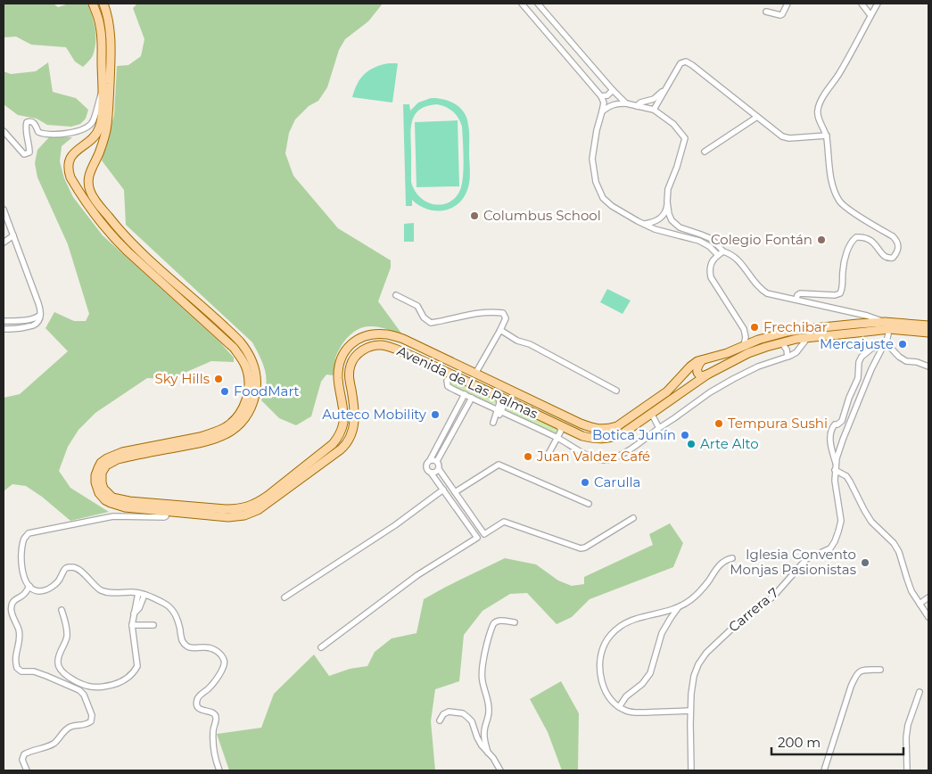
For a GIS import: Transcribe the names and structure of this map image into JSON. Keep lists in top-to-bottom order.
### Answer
{
  "streets": {
    "main road": ["Avenida de Las Palmas"],
    "street": ["Carrera 7"]
  },
  "crossings": [
    ["Avenida de Las Palmas", "Carrera 7"]
  ],
  "places": [
    "Columbus School",
    "Colegio Fontán",
    "Frechibar",
    "Mercajuste",
    "Sky Hills",
    "FoodMart",
    "Auteco Mobility",
    "Tempura Sushi",
    "Botica Junín",
    "Arte Alto",
    "Juan Valdez Café",
    "Carulla",
    "Iglesia Convento Monjas Pasionistas"
  ],
  "scale_bar": "200 m"
}
